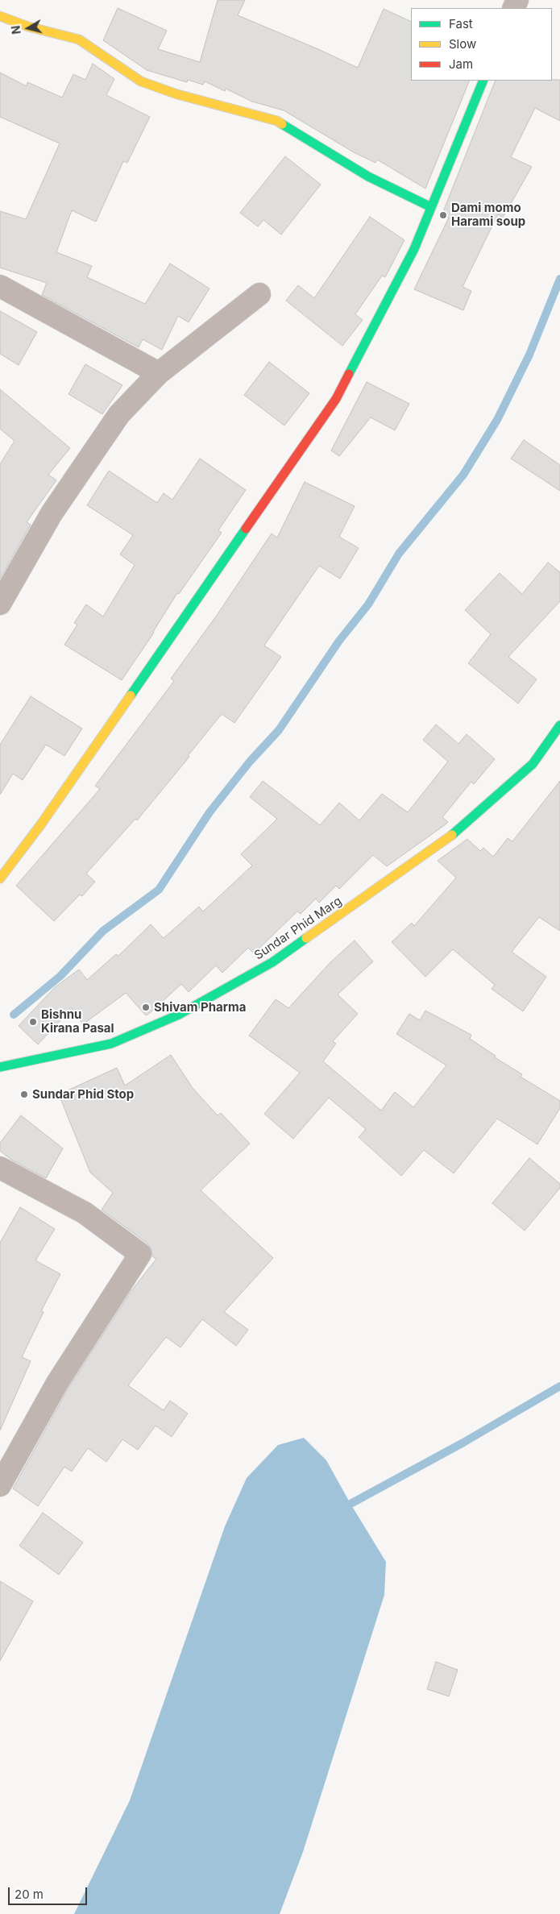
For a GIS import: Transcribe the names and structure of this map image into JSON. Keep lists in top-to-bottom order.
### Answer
{
  "streets": {
    "street": ["Sundar Phid Marg"]
  },
  "places": [
    "Dami momo Harami soup",
    "Shivam Pharma",
    "Bishnu Kirana Pasal",
    "Sundar Phid Stop"
  ],
  "legend": ["Fast", "Slow", "Jam"],
  "scale_bar": "20 m",
  "north": "left"
}
